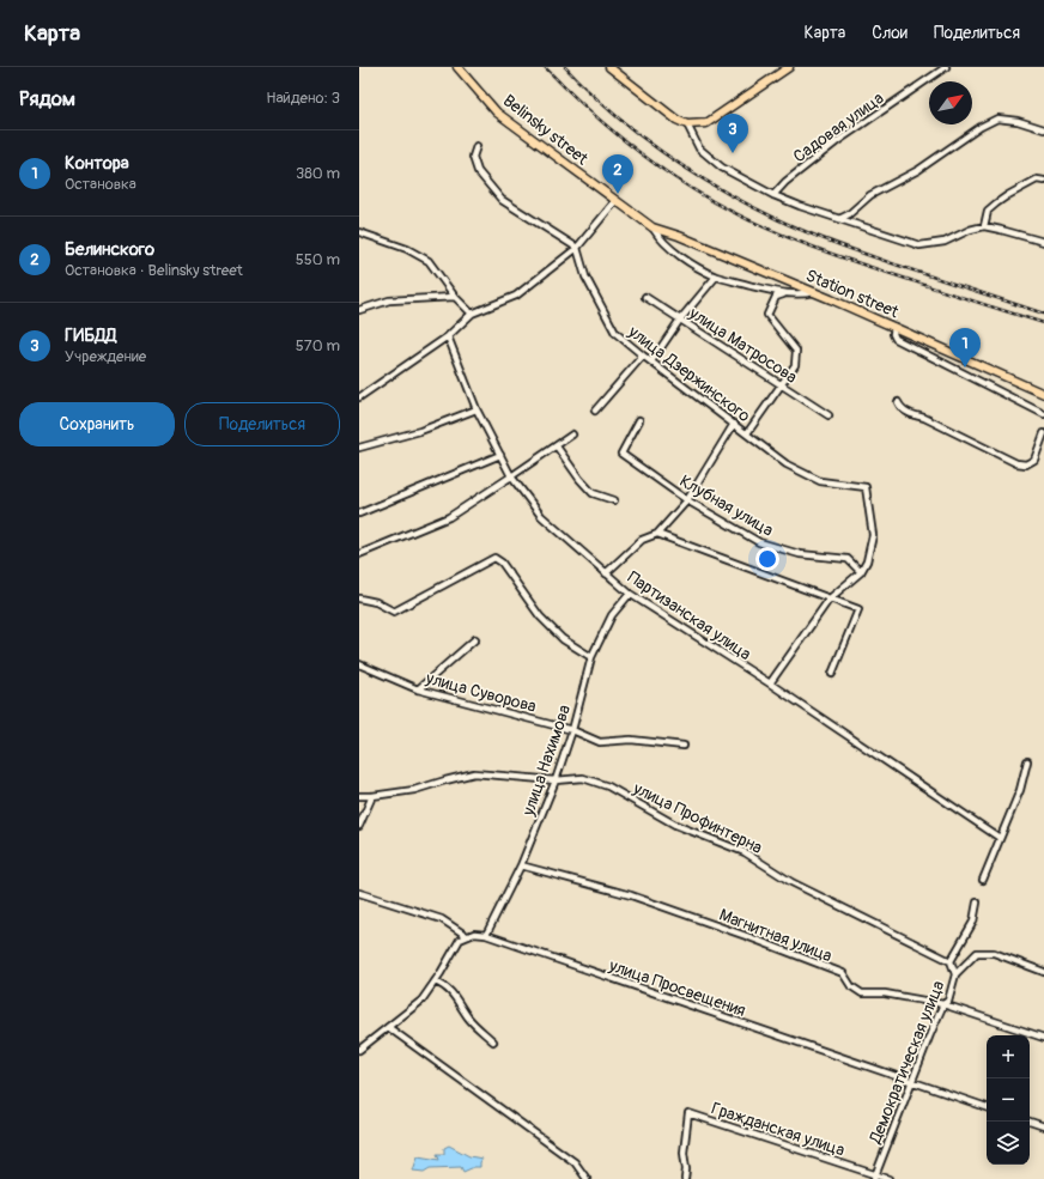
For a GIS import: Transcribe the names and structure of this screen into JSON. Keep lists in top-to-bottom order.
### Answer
{
  "streets": {
    "main road": ["Belinsky street", "Station street"],
    "street": [
      "Садовая улица",
      "улица Матросова",
      "улица Дзержинского",
      "Клубная улица",
      "Партизанская улица",
      "улица Суворова",
      "улица Нахимова",
      "улица Профинтерна",
      "Магнитная улица",
      "улица Просвещения",
      "Демократическая улица",
      "Гражданская улица"
    ]
  },
  "crossings": [
    ["Belinsky street", "Station street"],
    ["улица Дзержинского", "Клубная улица"],
    ["Партизанская улица", "улица Нахимова"],
    ["улица Суворова", "улица Нахимова"],
    ["улица Нахимова", "улица Профинтерна"],
    ["улица Нахимова", "Магнитная улица"],
    ["улица Нахимова", "улица Просвещения"],
    ["улица Профинтерна", "Демократическая улица"],
    ["Магнитная улица", "Демократическая улица"],
    ["улица Просвещения", "Демократическая улица"],
    ["Демократическая улица", "Гражданская улица"]
  ],
  "north": "top right",
  "page": {
    "header": "Карта",
    "nav": ["Карта", "Слои", "Поделиться"],
    "heading": ["Рядом", "Найдено: 3"],
    "pins": ["3", "2", "1"],
    "list": [
      {
        "mark": "1",
        "name": "Контора",
        "note": "Остановка",
        "value": "380 m"
      },
      {
        "mark": "2",
        "name": "Белинского",
        "note": "Остановка · Belinsky street",
        "value": "550 m"
      },
      {
        "mark": "3",
        "name": "ГИБДД",
        "note": "Учреждение",
        "value": "570 m"
      }
    ],
    "buttons": ["Сохранить", "Поделиться"],
    "map_buttons": ["+", "−"]
  }
}
